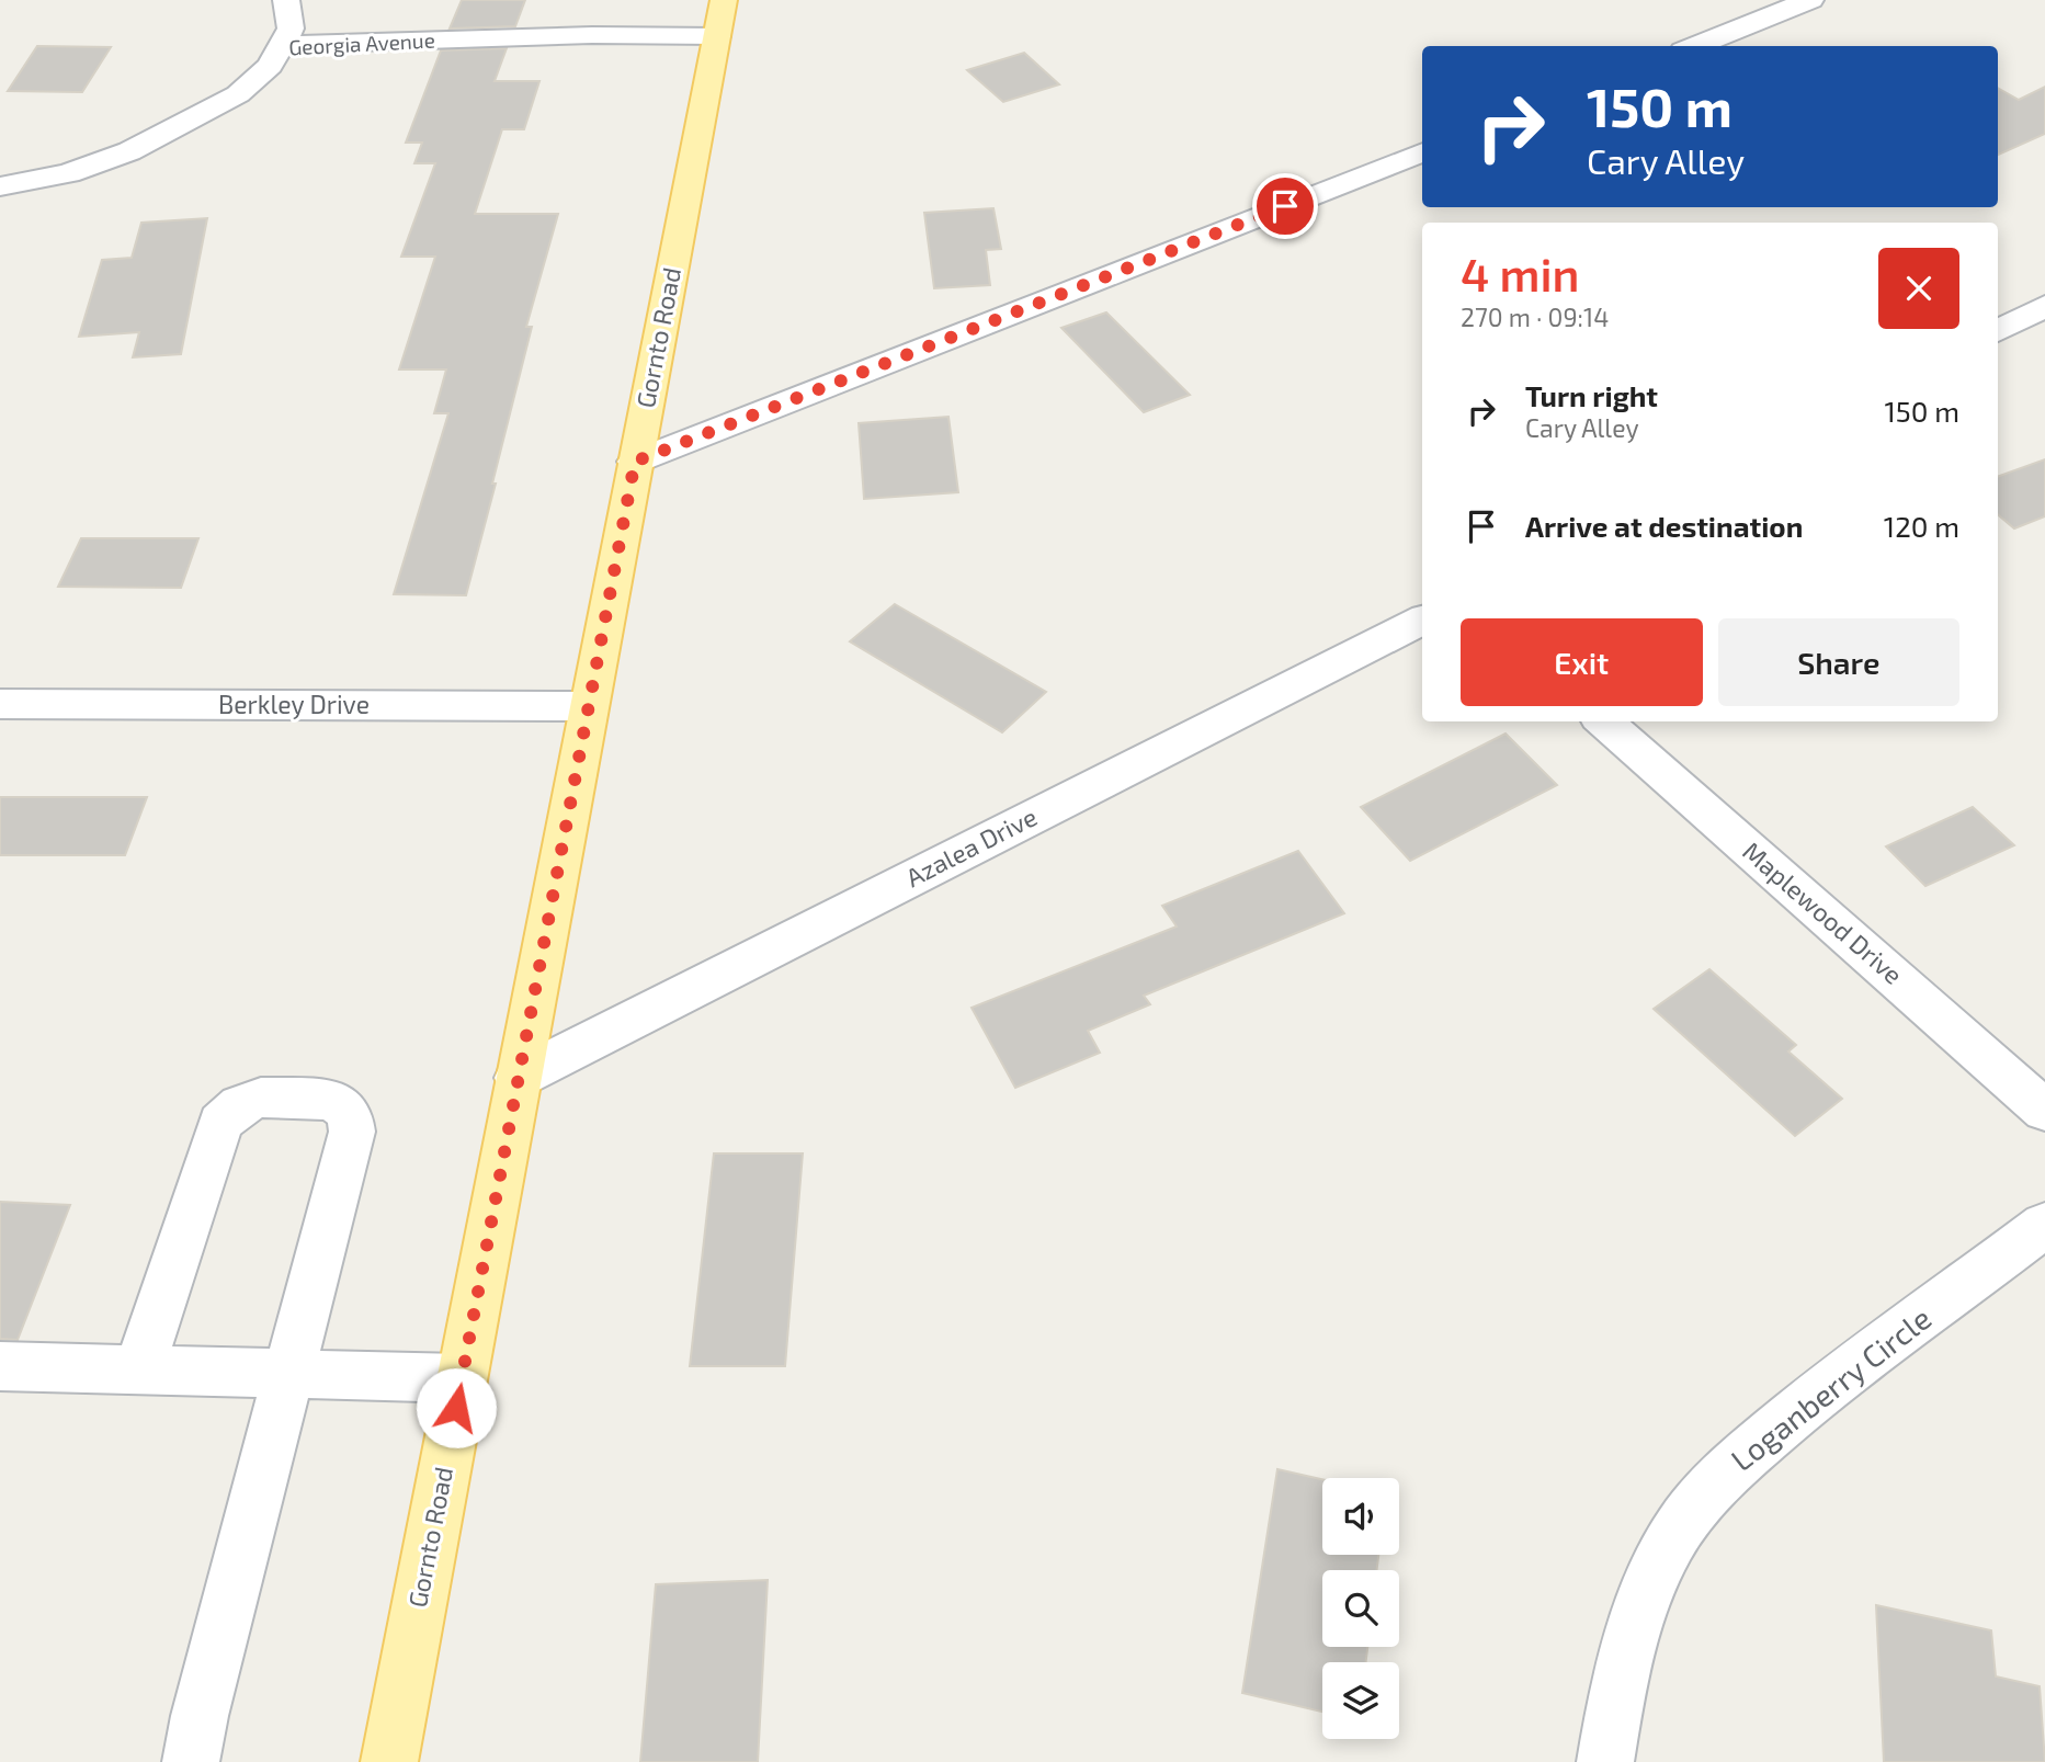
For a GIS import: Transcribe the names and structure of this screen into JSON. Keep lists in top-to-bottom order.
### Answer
{
  "streets": {
    "main road": ["Gornto Road"],
    "street": [
      "Georgia Avenue",
      "Berkley Drive",
      "Azalea Drive",
      "Maplewood Drive",
      "Loganberry Circle"
    ]
  },
  "crossings": [
    ["Georgia Avenue", "Gornto Road"],
    ["Gornto Road", "Berkley Drive"],
    ["Gornto Road", "Azalea Drive"]
  ],
  "page": {
    "turn": ["150 m", "Cary Alley"],
    "heading": ["4 min", "270 m · 09:14"],
    "list": [
      {
        "name": "Turn right",
        "note": "Cary Alley",
        "value": "150 m"
      },
      {
        "name": "Arrive at destination",
        "value": "120 m"
      }
    ],
    "buttons": ["Exit", "Share"]
  }
}
